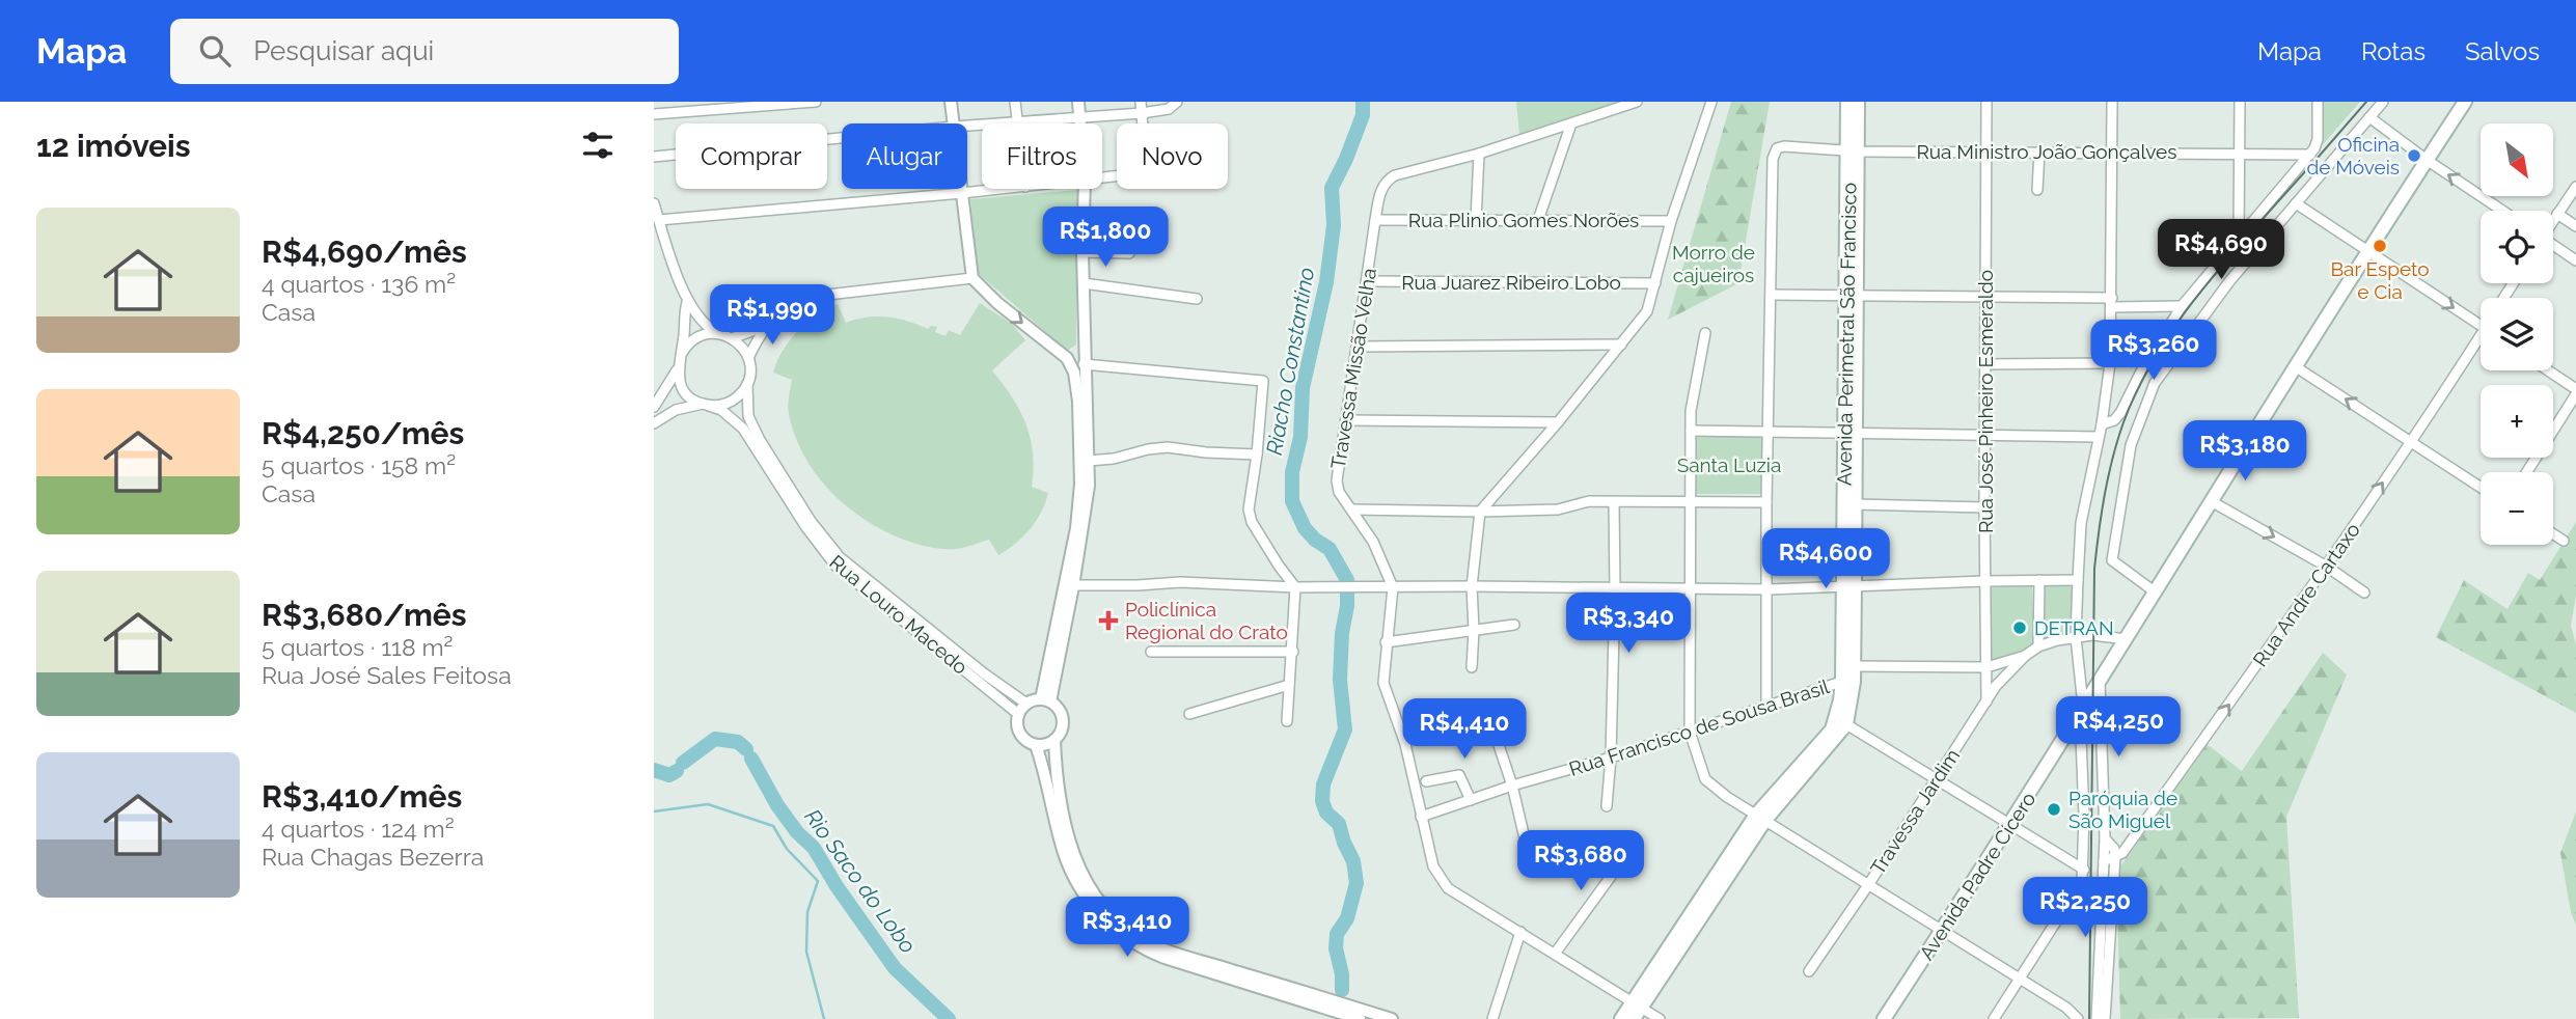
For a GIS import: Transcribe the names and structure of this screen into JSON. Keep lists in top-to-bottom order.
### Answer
{
  "streets": {
    "main road": ["Avenida Perimetral São Francisco", "Avenida Padre Cícero"],
    "street": [
      "Rua Ministro João Gonçalves",
      "Rua Plinio Gomes Norões",
      "Rua Juarez Ribeiro Lobo",
      "Travessa Missão Velha",
      "Rua José Pinheiro Esmeraldo",
      "Rua Andre Cartaxo",
      "Rua Louro Macedo",
      "Rua Francisco de Sousa Brasil",
      "Travessa Jardim"
    ]
  },
  "crossings": [
    ["Rua Ministro João Gonçalves", "Avenida Perimetral São Francisco"],
    ["Rua Ministro João Gonçalves", "Rua José Pinheiro Esmeraldo"],
    ["Rua Plinio Gomes Norões", "Travessa Missão Velha"],
    ["Rua Juarez Ribeiro Lobo", "Travessa Missão Velha"],
    ["Avenida Perimetral São Francisco", "Rua Francisco de Sousa Brasil"],
    ["Avenida Perimetral São Francisco", "Travessa Jardim"],
    ["Travessa Missão Velha", "Rua Francisco de Sousa Brasil"],
    ["Rua José Pinheiro Esmeraldo", "Travessa Jardim"],
    ["Travessa Jardim", "Avenida Padre Cícero"]
  ],
  "one_way": ["Rua Andre Cartaxo"],
  "water": ["Riacho Constantino", "Rio Saco do Lobo"],
  "parks": ["Morro de cajueiros", "Santa Luzia"],
  "places": {
    "other": [
      "Oficina de Móveis",
      "Bar Espeto e Cia",
      "DETRAN",
      "Paróquia de São Miguel"
    ],
    "health": ["Policlínica Regional do Crato"]
  },
  "north": "bottom right",
  "page": {
    "header": "Mapa",
    "search": "Pesquisar aqui",
    "nav": ["Mapa", "Rotas", "Salvos"],
    "heading": "12 imóveis",
    "map_buttons": ["+", "−"],
    "chip": [
      "Comprar",
      "Alugar",
      "Filtros",
      "Novo"
    ],
    "list": [
      {
        "name": "R$4,690/mês",
        "note": "4 quartos · 136 m² · Casa"
      },
      {
        "name": "R$4,250/mês",
        "note": "5 quartos · 158 m² · Casa"
      },
      {
        "name": "R$3,680/mês",
        "note": "5 quartos · 118 m² · Rua José Sales Feitosa"
      },
      {
        "name": "R$3,410/mês",
        "note": "4 quartos · 124 m² · Rua Chagas Bezerra"
      }
    ],
    "price": [
      "R$1,800",
      "R$4,690",
      "R$1,990",
      "R$3,260",
      "R$3,180",
      "R$4,600",
      "R$3,340",
      "R$4,250",
      "R$4,410",
      "R$3,680",
      "R$2,250",
      "R$3,410"
    ]
  }
}
